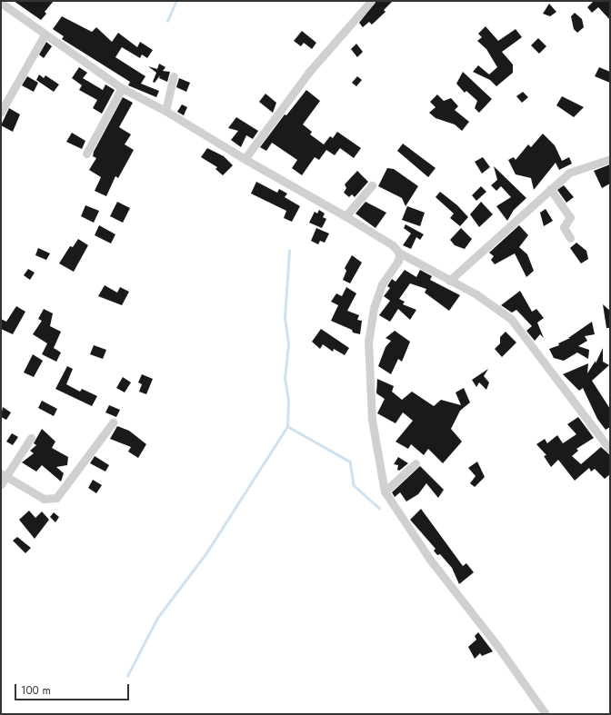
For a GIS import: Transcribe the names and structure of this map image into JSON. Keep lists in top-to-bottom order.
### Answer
{
  "scale_bar": "100 m"
}
